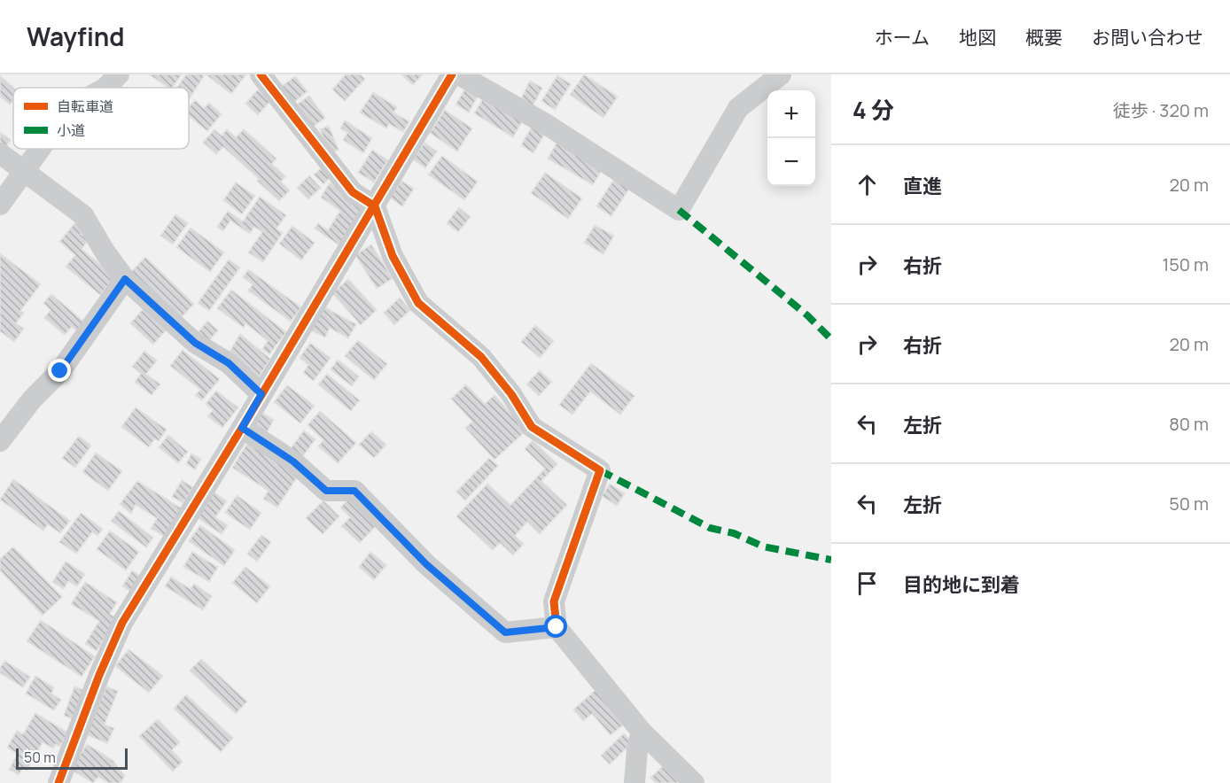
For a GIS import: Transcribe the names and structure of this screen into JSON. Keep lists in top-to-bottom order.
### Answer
{
  "legend": ["自転車道", "小道"],
  "scale_bar": "50 m",
  "page": {
    "header": "Wayfind",
    "nav": [
      "ホーム",
      "地図",
      "概要",
      "お問い合わせ"
    ],
    "heading": ["4 分", "徒歩 · 320 m"],
    "map_buttons": ["+", "−"],
    "list": [
      ["直進", "20 m"],
      ["右折", "150 m"],
      ["右折", "20 m"],
      ["左折", "80 m"],
      ["左折", "50 m"],
      "目的地に到着"
    ],
    "scale": "50 m"
  }
}
